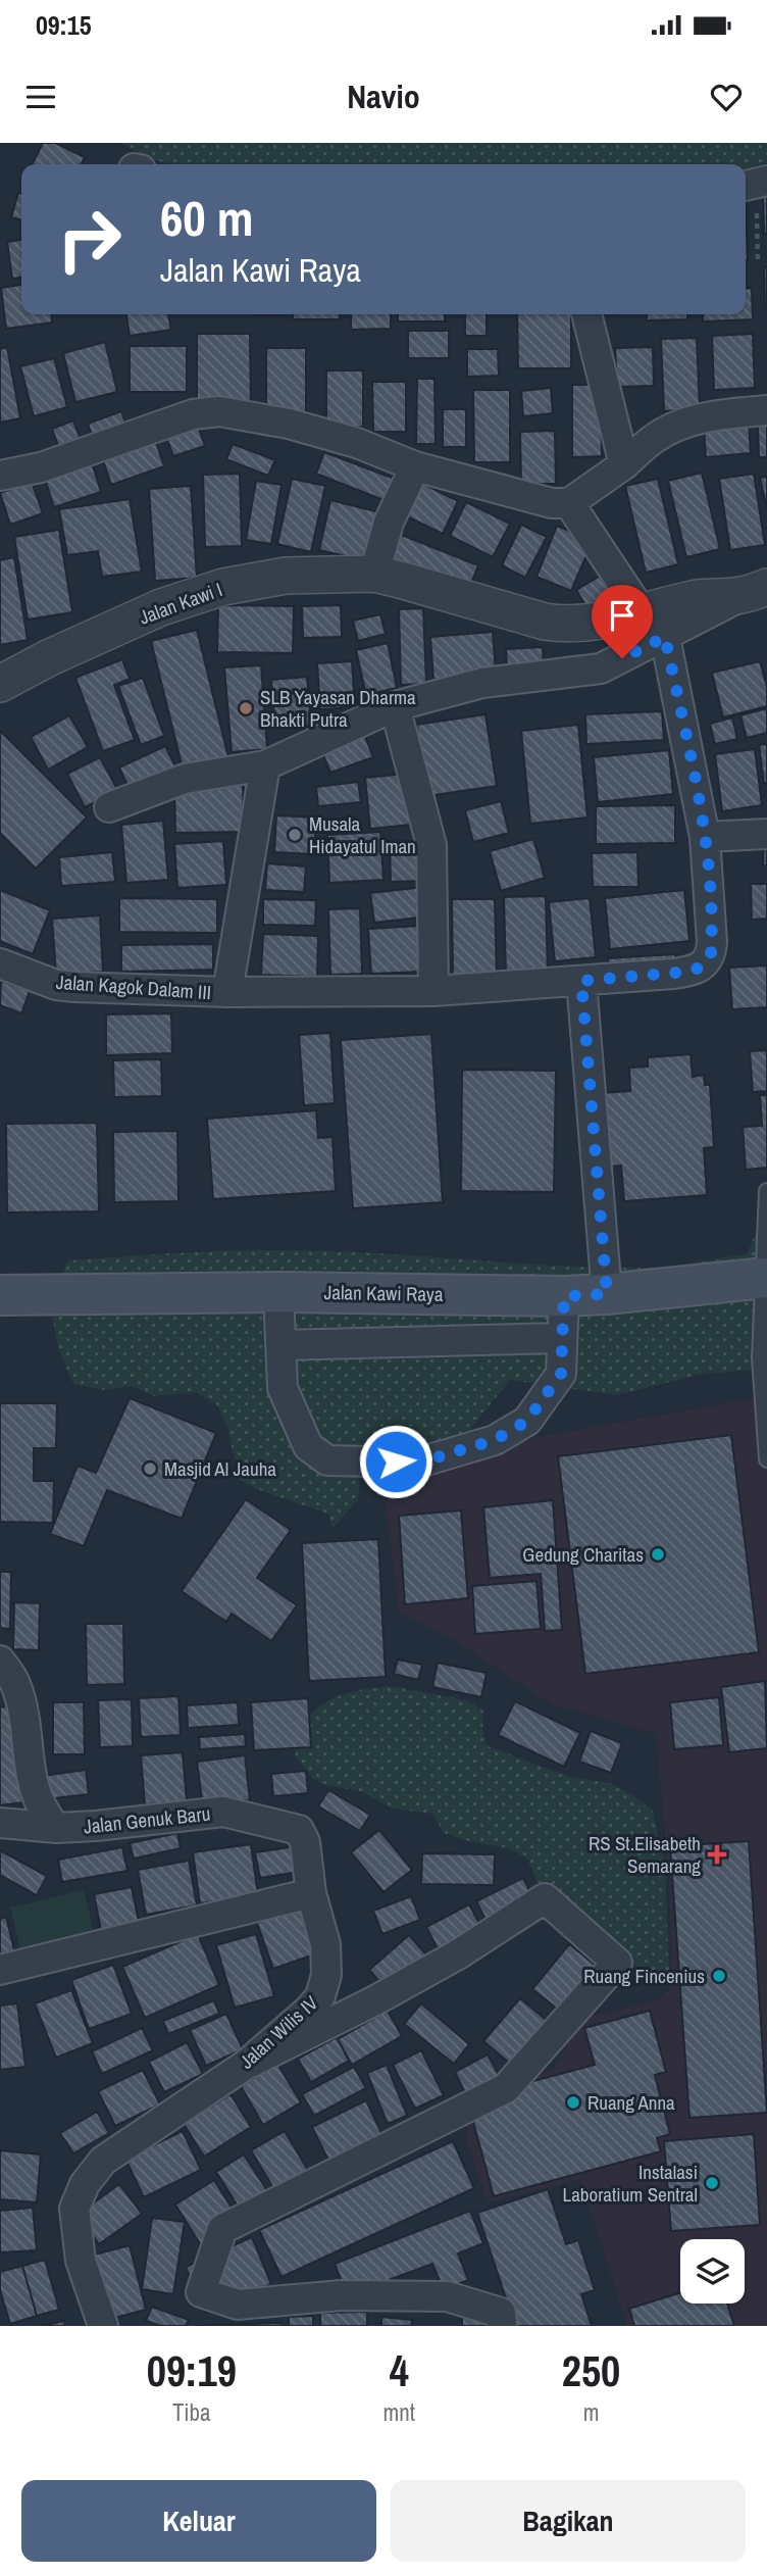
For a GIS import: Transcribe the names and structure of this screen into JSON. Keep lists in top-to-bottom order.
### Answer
{
  "streets": {
    "main road": ["Jalan Kawi Raya"],
    "street": [
      "Jalan Kawi I",
      "Jalan Kagok Dalam III",
      "Jalan Genuk Baru",
      "Jalan Wilis IV"
    ]
  },
  "crossings": [
    ["Jalan Genuk Baru", "Jalan Wilis IV"]
  ],
  "places": {
    "other": [
      "SLB Yayasan Dharma Bhakti Putra",
      "Musala Hidayatul Iman",
      "Masjid Al Jauha",
      "Gedung Charitas",
      "Ruang Fincenius",
      "Ruang Anna",
      "Instalasi Laboratium Sentral"
    ],
    "health": ["RS St.Elisabeth Semarang"]
  },
  "page": {
    "status": "09:15",
    "header": "Navio",
    "turn": ["60 m", "Jalan Kawi Raya"],
    "eta": [
      "09:19",
      "Tiba",
      "4",
      "mnt",
      "250",
      "m"
    ],
    "buttons": ["Keluar", "Bagikan"]
  }
}
